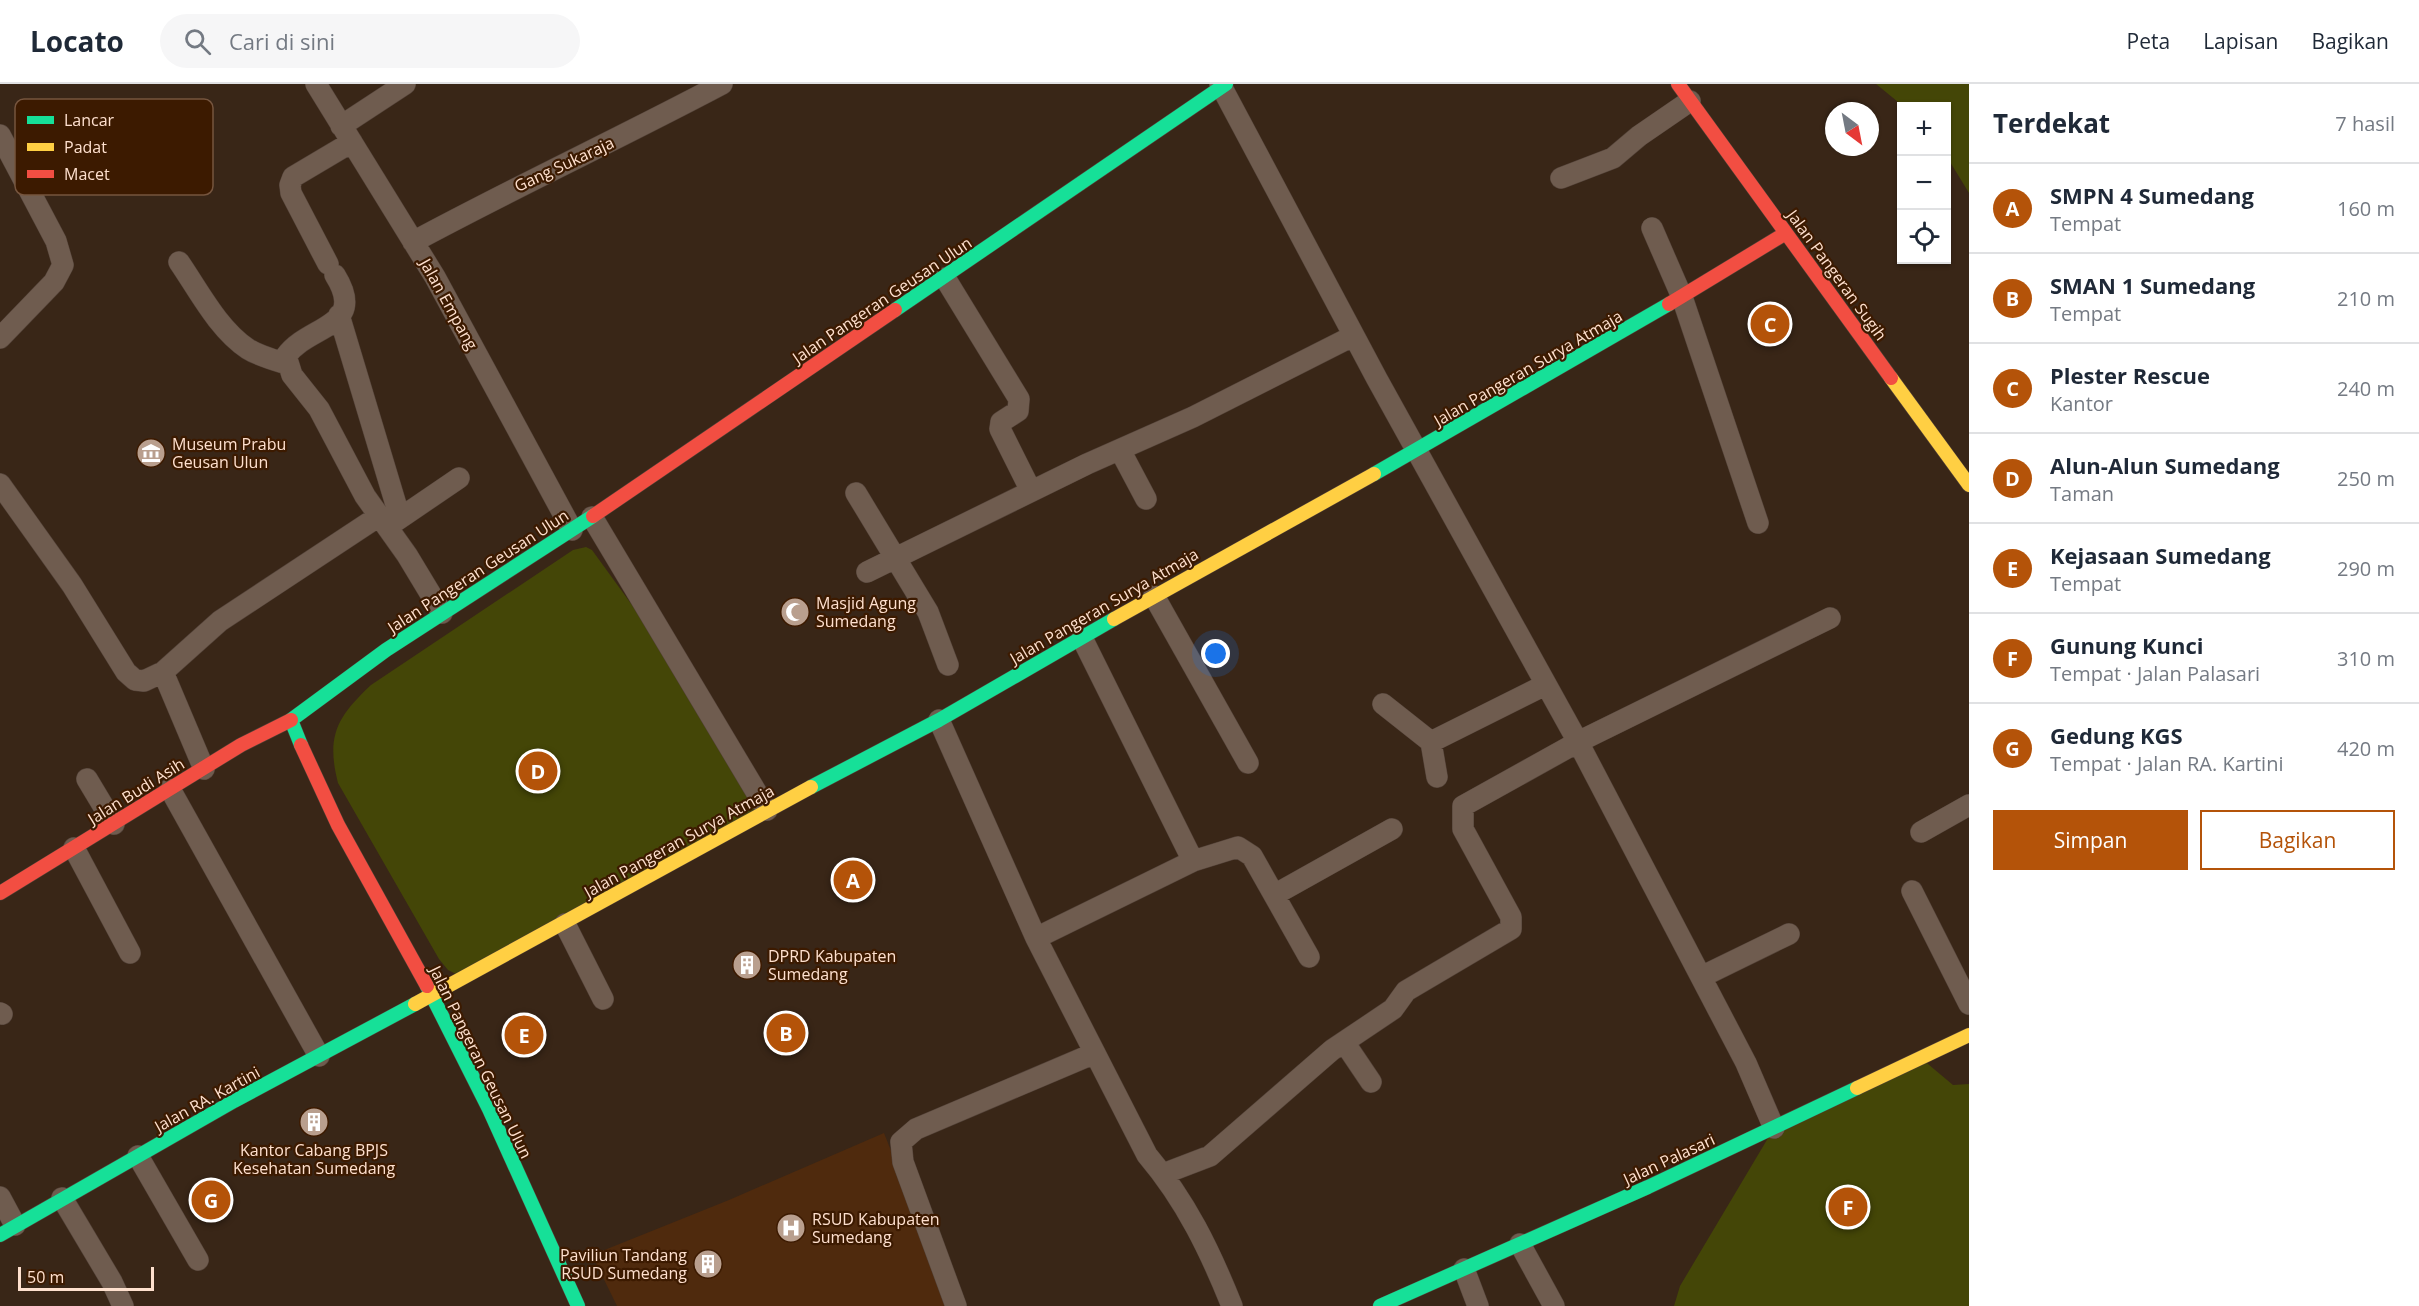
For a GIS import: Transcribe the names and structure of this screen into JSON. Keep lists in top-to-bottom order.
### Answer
{
  "streets": {
    "main road": [
      "Jalan Pangeran Sugih",
      "Jalan Pangeran Geusan Ulun",
      "Jalan Pangeran Surya Atmaja",
      "Jalan Budi Asih",
      "Jalan RA. Kartini",
      "Jalan Palasari"
    ],
    "street": ["Gang Sukaraja", "Jalan Empang"]
  },
  "crossings": [
    ["Gang Sukaraja", "Jalan Empang"],
    ["Jalan Pangeran Sugih", "Jalan Pangeran Surya Atmaja"],
    ["Jalan Pangeran Geusan Ulun", "Jalan Empang"],
    ["Jalan Pangeran Geusan Ulun", "Jalan Pangeran Surya Atmaja"],
    ["Jalan Pangeran Geusan Ulun", "Jalan Budi Asih"],
    ["Jalan Pangeran Geusan Ulun", "Jalan RA. Kartini"],
    ["Jalan Pangeran Surya Atmaja", "Jalan RA. Kartini"]
  ],
  "places": {
    "museum": ["Museum Prabu Geusan Ulun"],
    "mosque": ["Masjid Agung Sumedang"],
    "building": ["DPRD Kabupaten Sumedang", "Kantor Cabang BPJS Kesehatan Sumedang", "Paviliun Tandang RSUD Sumedang"],
    "hospital": ["RSUD Kabupaten Sumedang"]
  },
  "legend": ["Lancar", "Padat", "Macet"],
  "scale_bar": "50 m",
  "north": "bottom right",
  "page": {
    "header": "Locato",
    "search": "Cari di sini",
    "nav": ["Peta", "Lapisan", "Bagikan"],
    "heading": ["Terdekat", "7 hasil"],
    "map_buttons": ["+", "−"],
    "list": [
      {
        "mark": "A",
        "name": "SMPN 4 Sumedang",
        "note": "Tempat",
        "value": "160 m"
      },
      {
        "mark": "B",
        "name": "SMAN 1 Sumedang",
        "note": "Tempat",
        "value": "210 m"
      },
      {
        "mark": "C",
        "name": "Plester Rescue",
        "note": "Kantor",
        "value": "240 m"
      },
      {
        "mark": "D",
        "name": "Alun-Alun Sumedang",
        "note": "Taman",
        "value": "250 m"
      },
      {
        "mark": "E",
        "name": "Kejasaan Sumedang",
        "note": "Tempat",
        "value": "290 m"
      },
      {
        "mark": "F",
        "name": "Gunung Kunci",
        "note": "Tempat · Jalan Palasari",
        "value": "310 m"
      },
      {
        "mark": "G",
        "name": "Gedung KGS",
        "note": "Tempat · Jalan RA. Kartini",
        "value": "420 m"
      }
    ],
    "pins": [
      "C",
      "D",
      "A",
      "B",
      "E",
      "G",
      "F"
    ],
    "buttons": ["Simpan", "Bagikan"],
    "scale": "50 m"
  }
}
